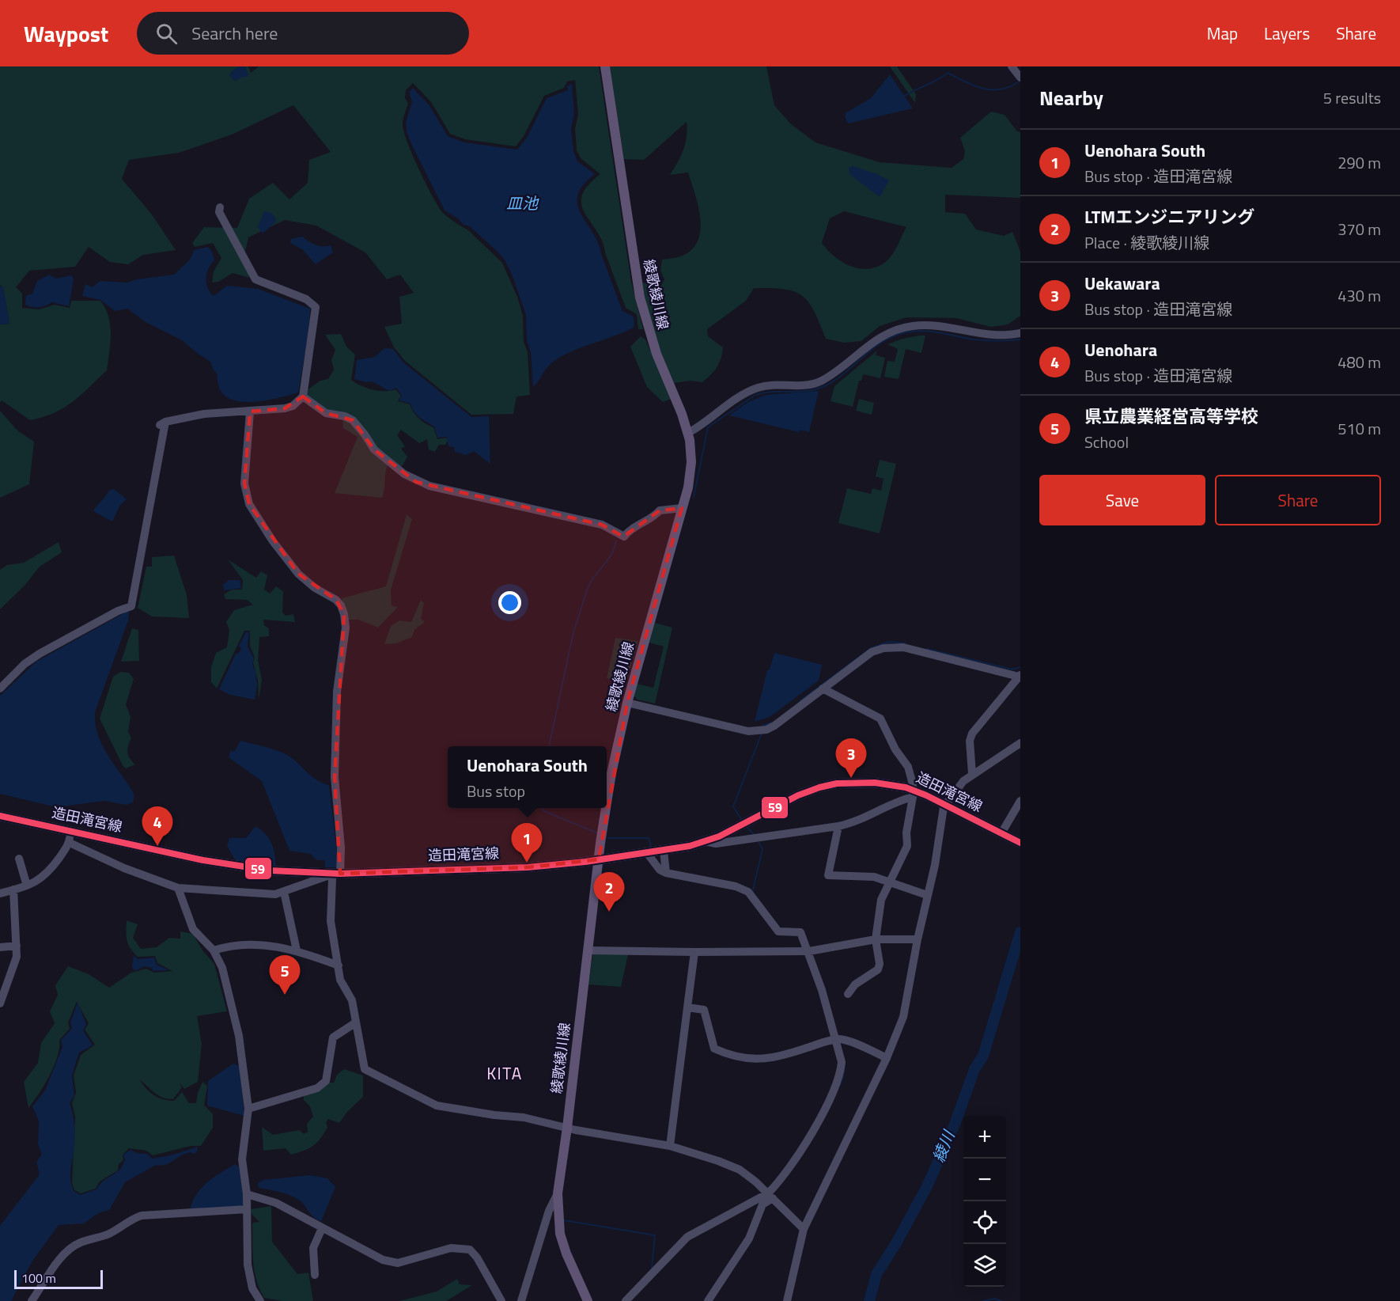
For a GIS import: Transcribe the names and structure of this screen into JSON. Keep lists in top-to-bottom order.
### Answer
{
  "streets": {
    "main road": ["綾歌綾川線", "造田滝宮線"]
  },
  "crossings": [
    ["綾歌綾川線", "造田滝宮線"]
  ],
  "districts": ["KITA"],
  "water": ["皿池", "綾川"],
  "lines": ["transit line 59"],
  "scale_bar": "100 m",
  "page": {
    "header": "Waypost",
    "search": "Search here",
    "nav": ["Map", "Layers", "Share"],
    "heading": ["Nearby", "5 results"],
    "list": [
      {
        "mark": "1",
        "name": "Uenohara South",
        "note": "Bus stop · 造田滝宮線",
        "value": "290 m"
      },
      {
        "mark": "2",
        "name": "LTMエンジニアリング",
        "note": "Place · 綾歌綾川線",
        "value": "370 m"
      },
      {
        "mark": "3",
        "name": "Uekawara",
        "note": "Bus stop · 造田滝宮線",
        "value": "430 m"
      },
      {
        "mark": "4",
        "name": "Uenohara",
        "note": "Bus stop · 造田滝宮線",
        "value": "480 m"
      },
      {
        "mark": "5",
        "name": "県立農業経営高等学校",
        "note": "School",
        "value": "510 m"
      }
    ],
    "buttons": ["Save", "Share"],
    "pins": [
      "3",
      "4",
      "1",
      "2",
      "5"
    ],
    "popup": ["Uenohara South", "Bus stop"],
    "map_buttons": ["+", "−"],
    "scale": "100 m"
  }
}
